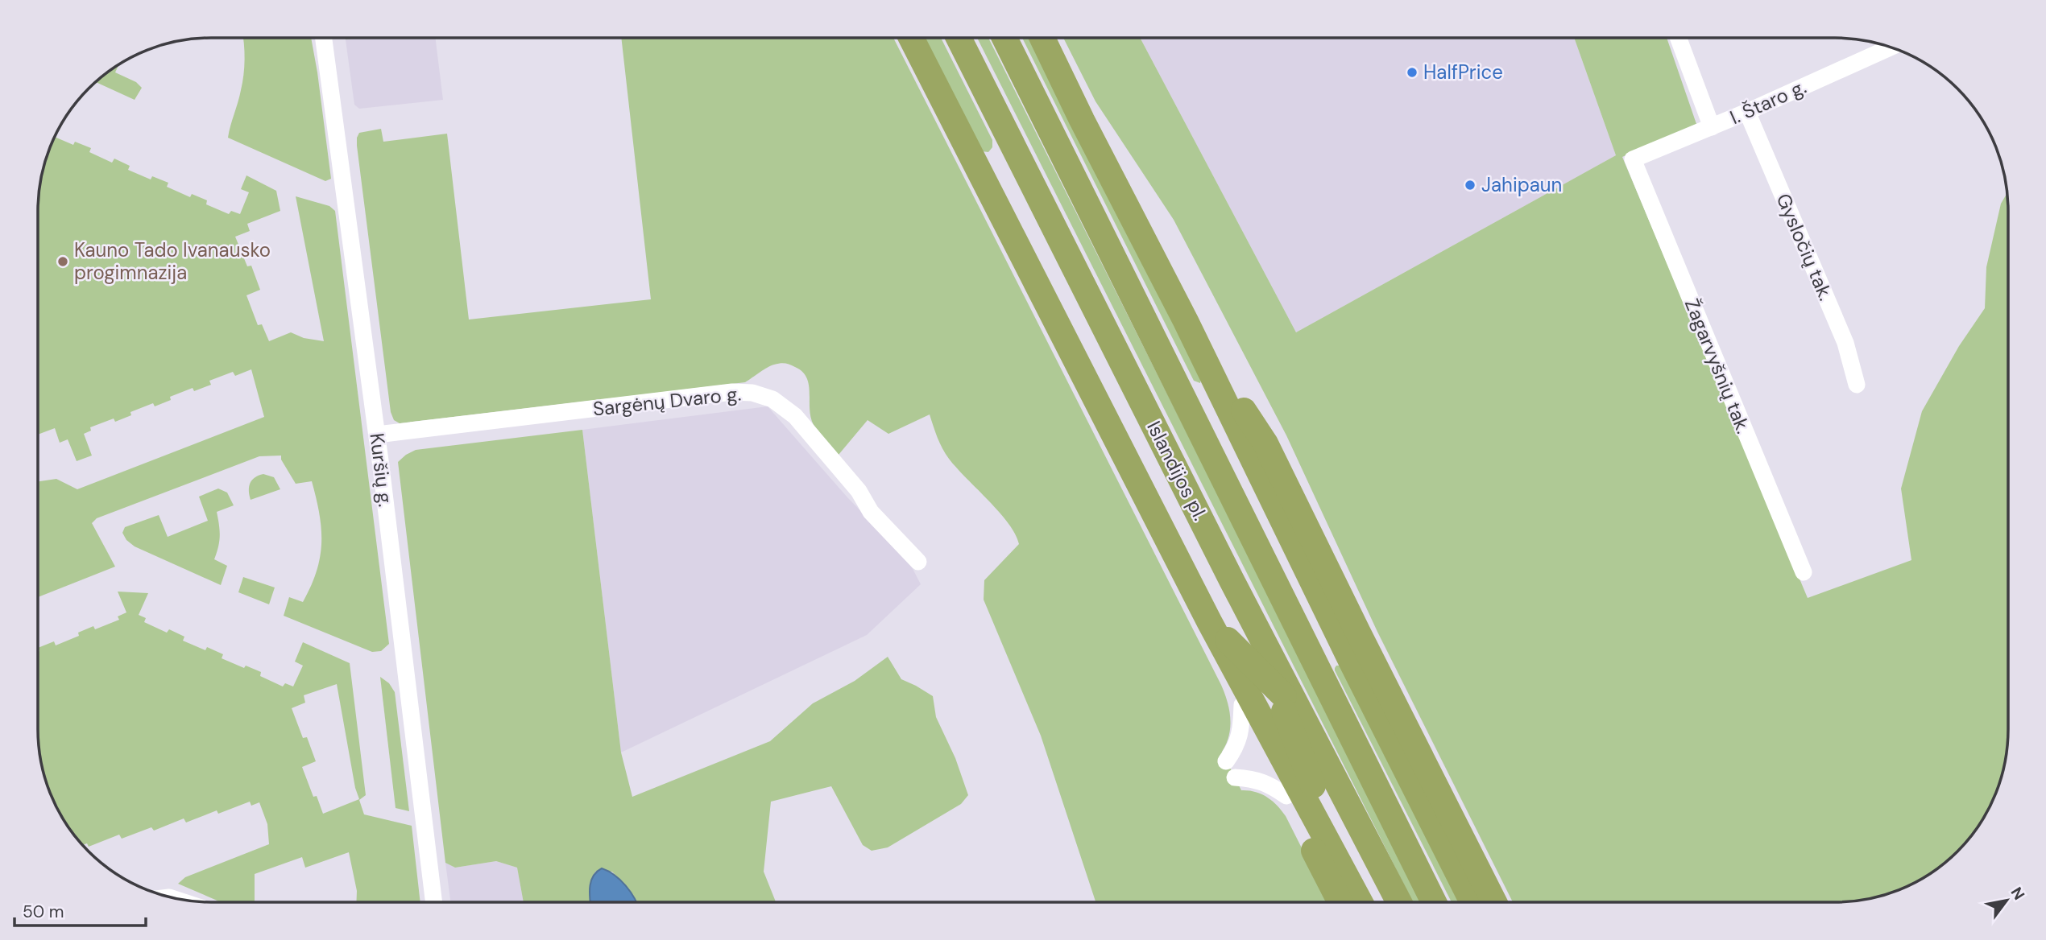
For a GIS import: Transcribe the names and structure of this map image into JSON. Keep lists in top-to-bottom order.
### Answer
{
  "streets": {
    "highway": ["Islandijos pl."],
    "street": [
      "I. Štaro g.",
      "Gysločių tak.",
      "Žagarvyšnių tak.",
      "Sargėnų Dvaro g.",
      "Kuršių g."
    ]
  },
  "crossings": [
    ["I. Štaro g.", "Gysločių tak."],
    ["I. Štaro g.", "Žagarvyšnių tak."],
    ["Sargėnų Dvaro g.", "Kuršių g."]
  ],
  "places": ["HalfPrice", "Jahipaun", "Kauno Tado Ivanausko progimnazija"],
  "scale_bar": "50 m",
  "north": "top right"
}
